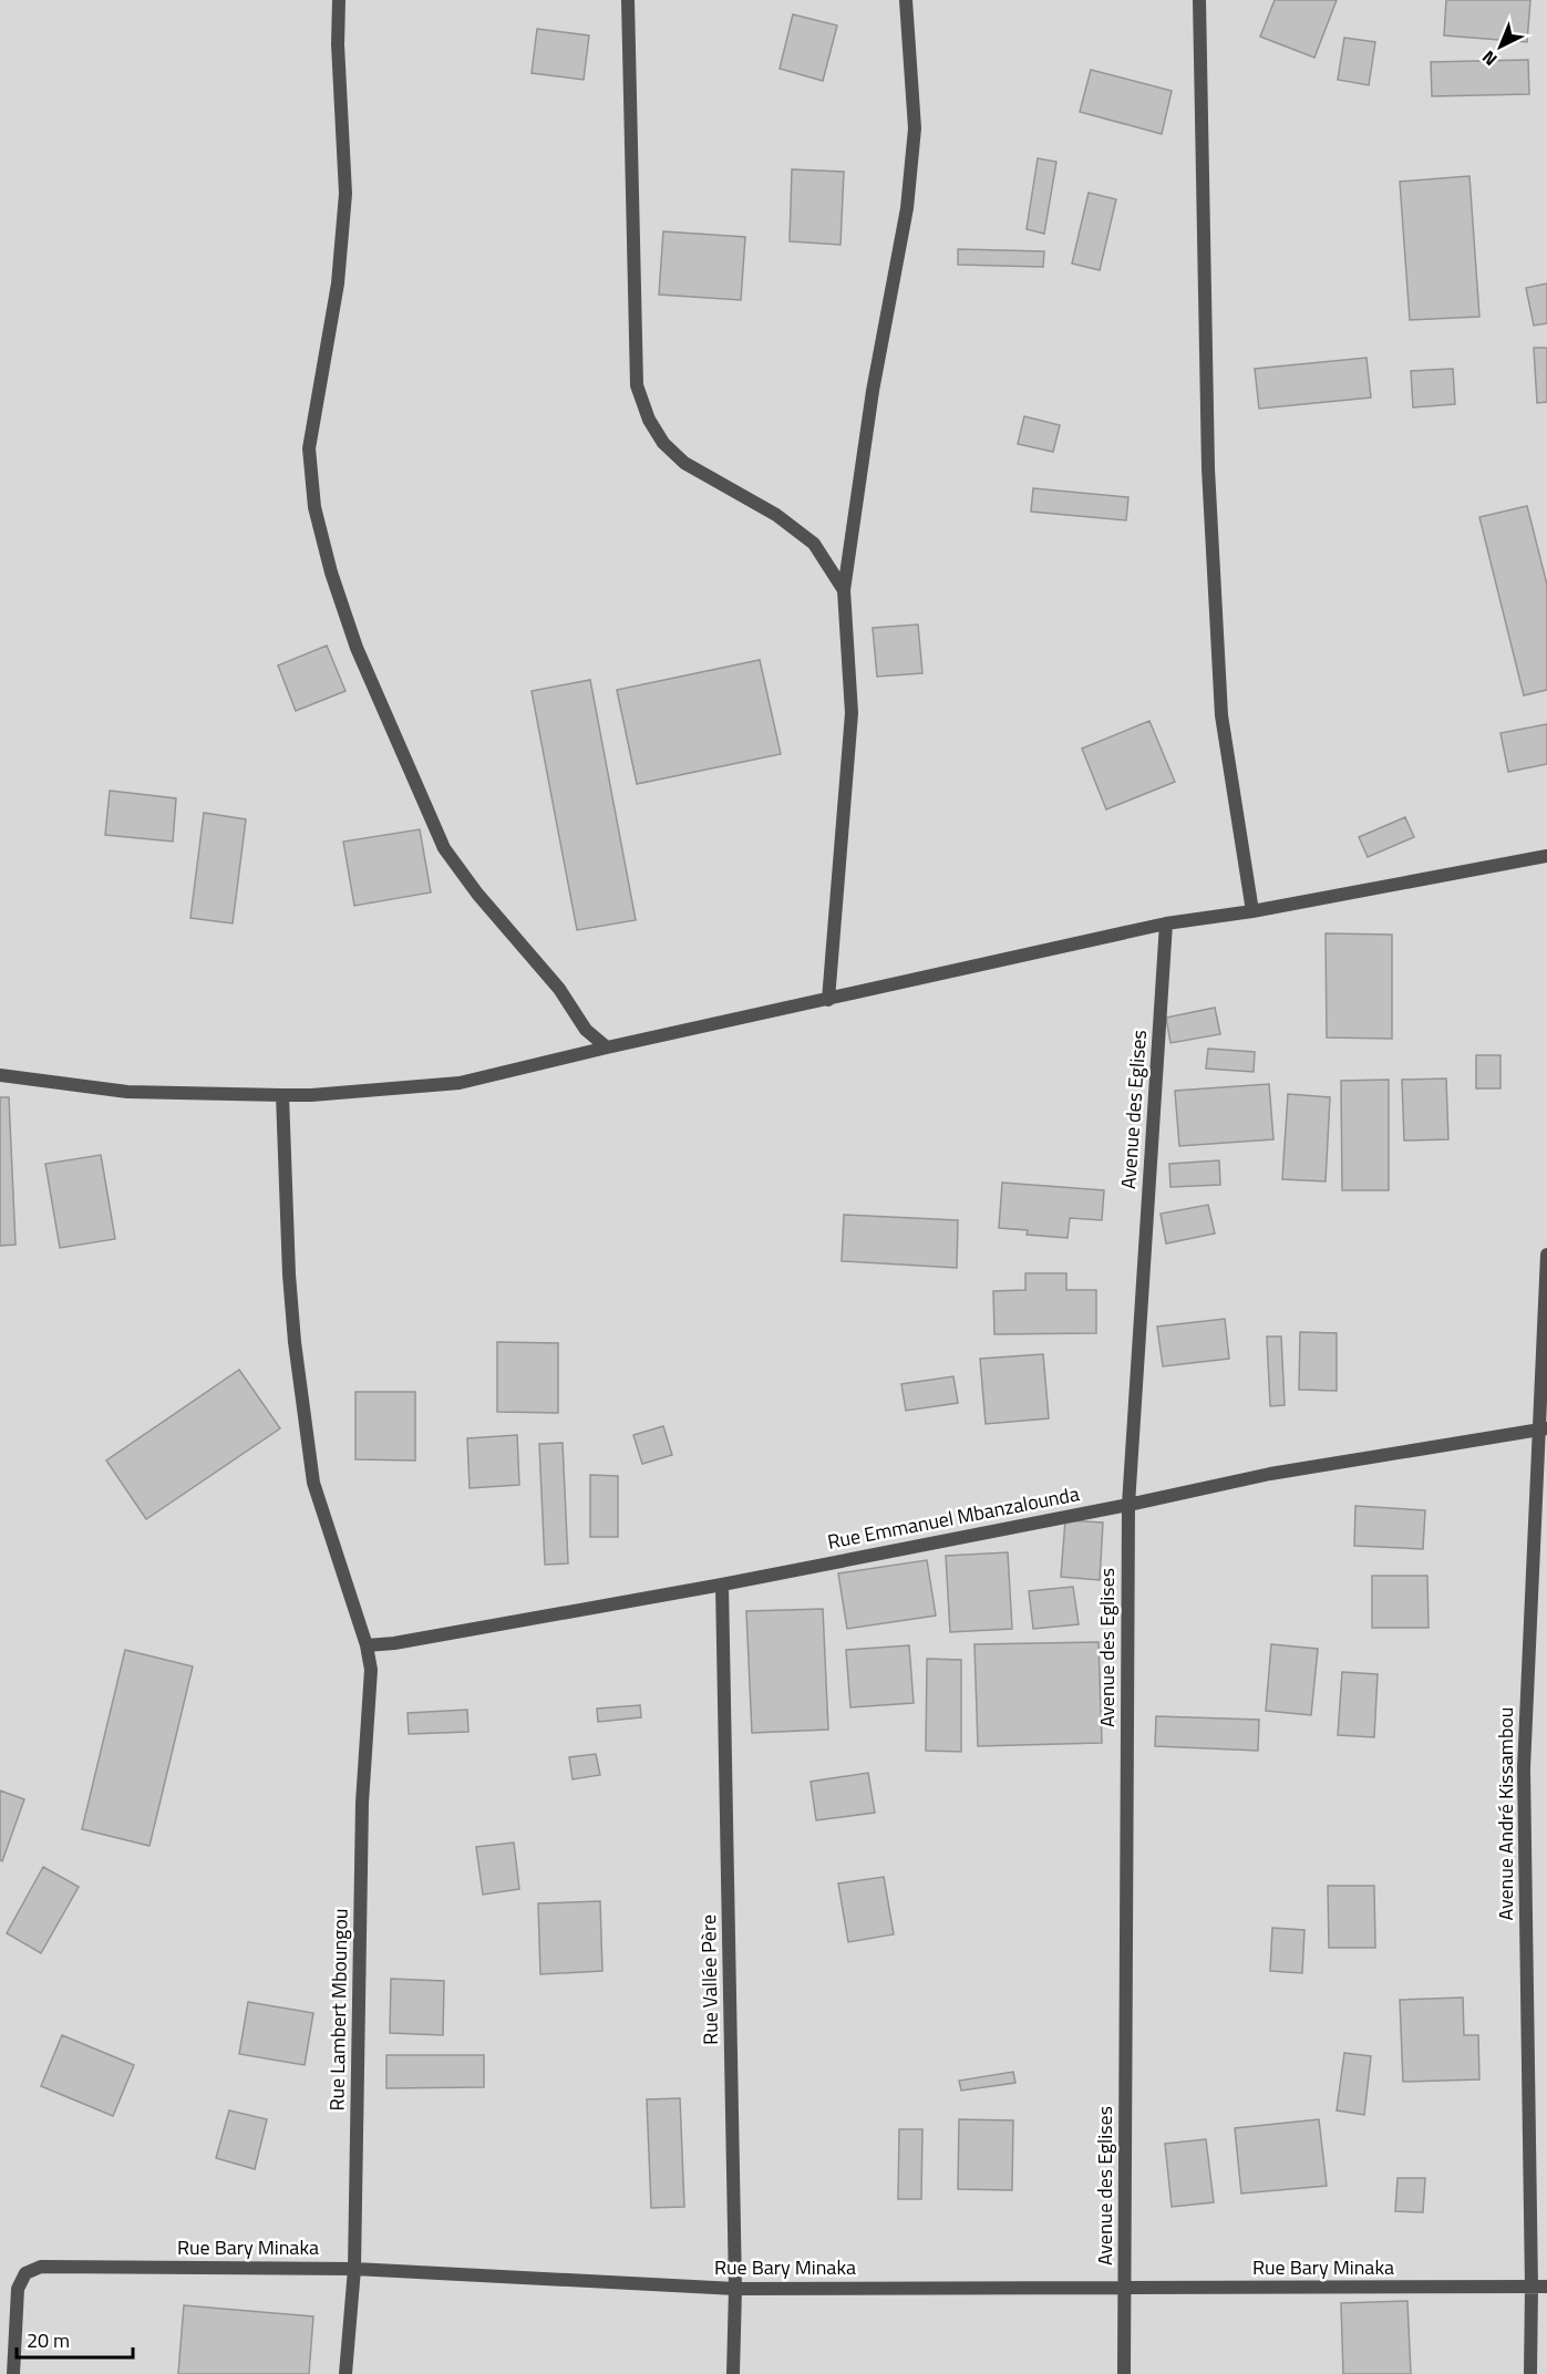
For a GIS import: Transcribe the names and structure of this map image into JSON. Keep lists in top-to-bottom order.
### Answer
{
  "streets": {
    "street": [
      "Avenue des Eglises",
      "Rue Emmanuel Mbanzalounda",
      "Avenue André Kissambou",
      "Rue Vallée Père",
      "Rue Lambert Mboungou",
      "Rue Bary Minaka"
    ]
  },
  "crossings": [
    ["Avenue des Eglises", "Rue Emmanuel Mbanzalounda"],
    ["Avenue des Eglises", "Rue Bary Minaka"],
    ["Rue Emmanuel Mbanzalounda", "Avenue André Kissambou"],
    ["Rue Emmanuel Mbanzalounda", "Rue Vallée Père"],
    ["Rue Emmanuel Mbanzalounda", "Rue Lambert Mboungou"],
    ["Avenue André Kissambou", "Rue Bary Minaka"],
    ["Rue Vallée Père", "Rue Bary Minaka"],
    ["Rue Lambert Mboungou", "Rue Bary Minaka"]
  ],
  "scale_bar": "20 m",
  "north": "bottom left"
}
